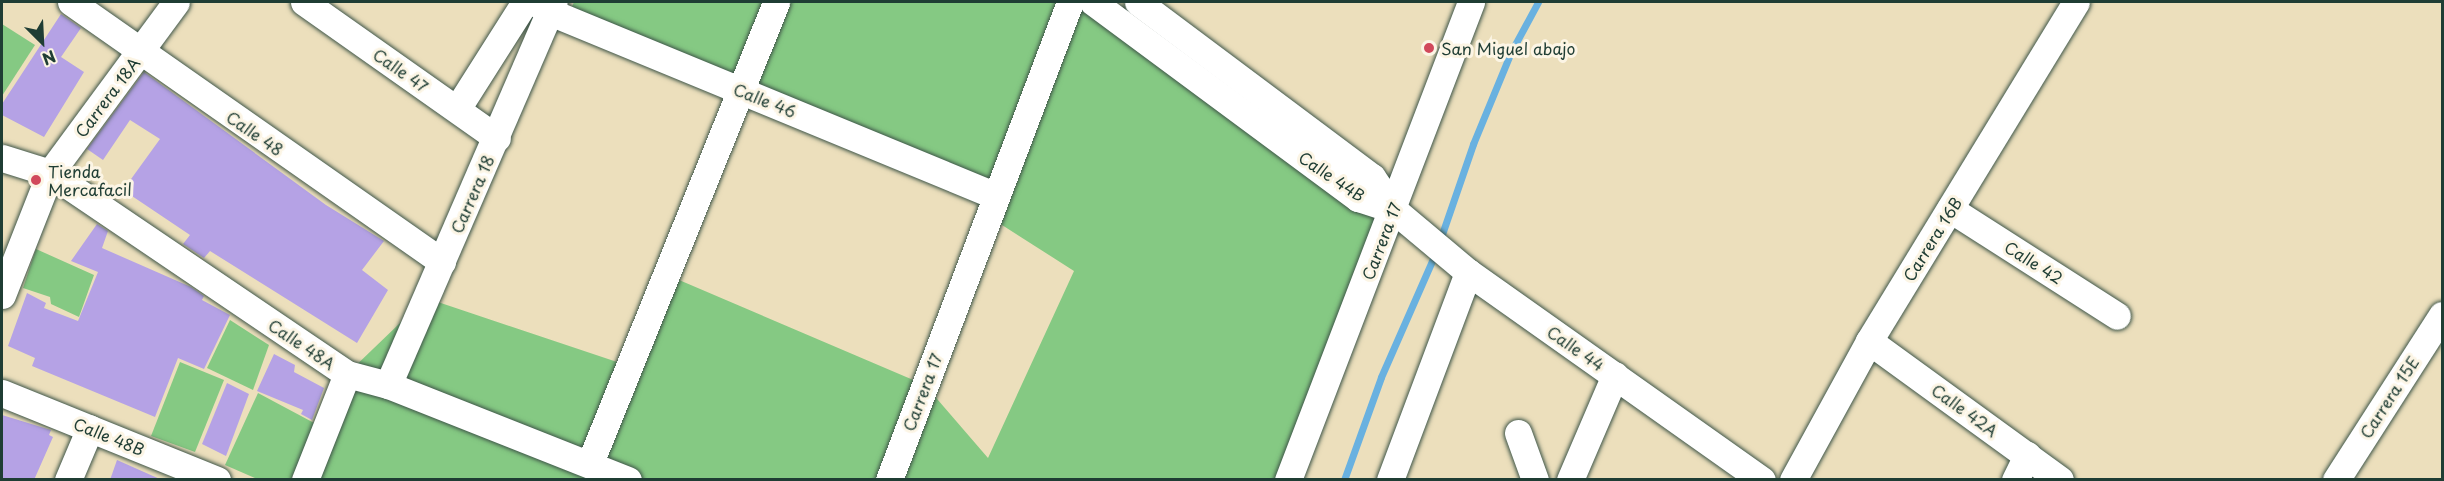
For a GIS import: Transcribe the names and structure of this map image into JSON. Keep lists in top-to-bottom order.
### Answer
{
  "streets": {
    "street": [
      "Calle 47",
      "Carrera 18A",
      "Calle 46",
      "Calle 48",
      "Calle 44B",
      "Carrera 18",
      "Carrera 16B",
      "Carrera 17",
      "Calle 42",
      "Calle 48A",
      "Calle 44",
      "Carrera 15E",
      "Calle 42A",
      "Calle 48B"
    ]
  },
  "crossings": [
    ["Calle 47", "Carrera 18"],
    ["Carrera 18A", "Calle 48"],
    ["Carrera 18A", "Calle 48A"],
    ["Calle 46", "Carrera 18"],
    ["Calle 46", "Carrera 17"],
    ["Calle 48", "Carrera 18"],
    ["Calle 44B", "Carrera 17"],
    ["Calle 44B", "Calle 44"],
    ["Carrera 18", "Calle 48A"],
    ["Carrera 16B", "Calle 42"],
    ["Carrera 16B", "Calle 42A"],
    ["Carrera 17", "Calle 44"]
  ],
  "places": ["San Miguel abajo", "Tienda Mercafacil"],
  "north": "bottom right"
}
